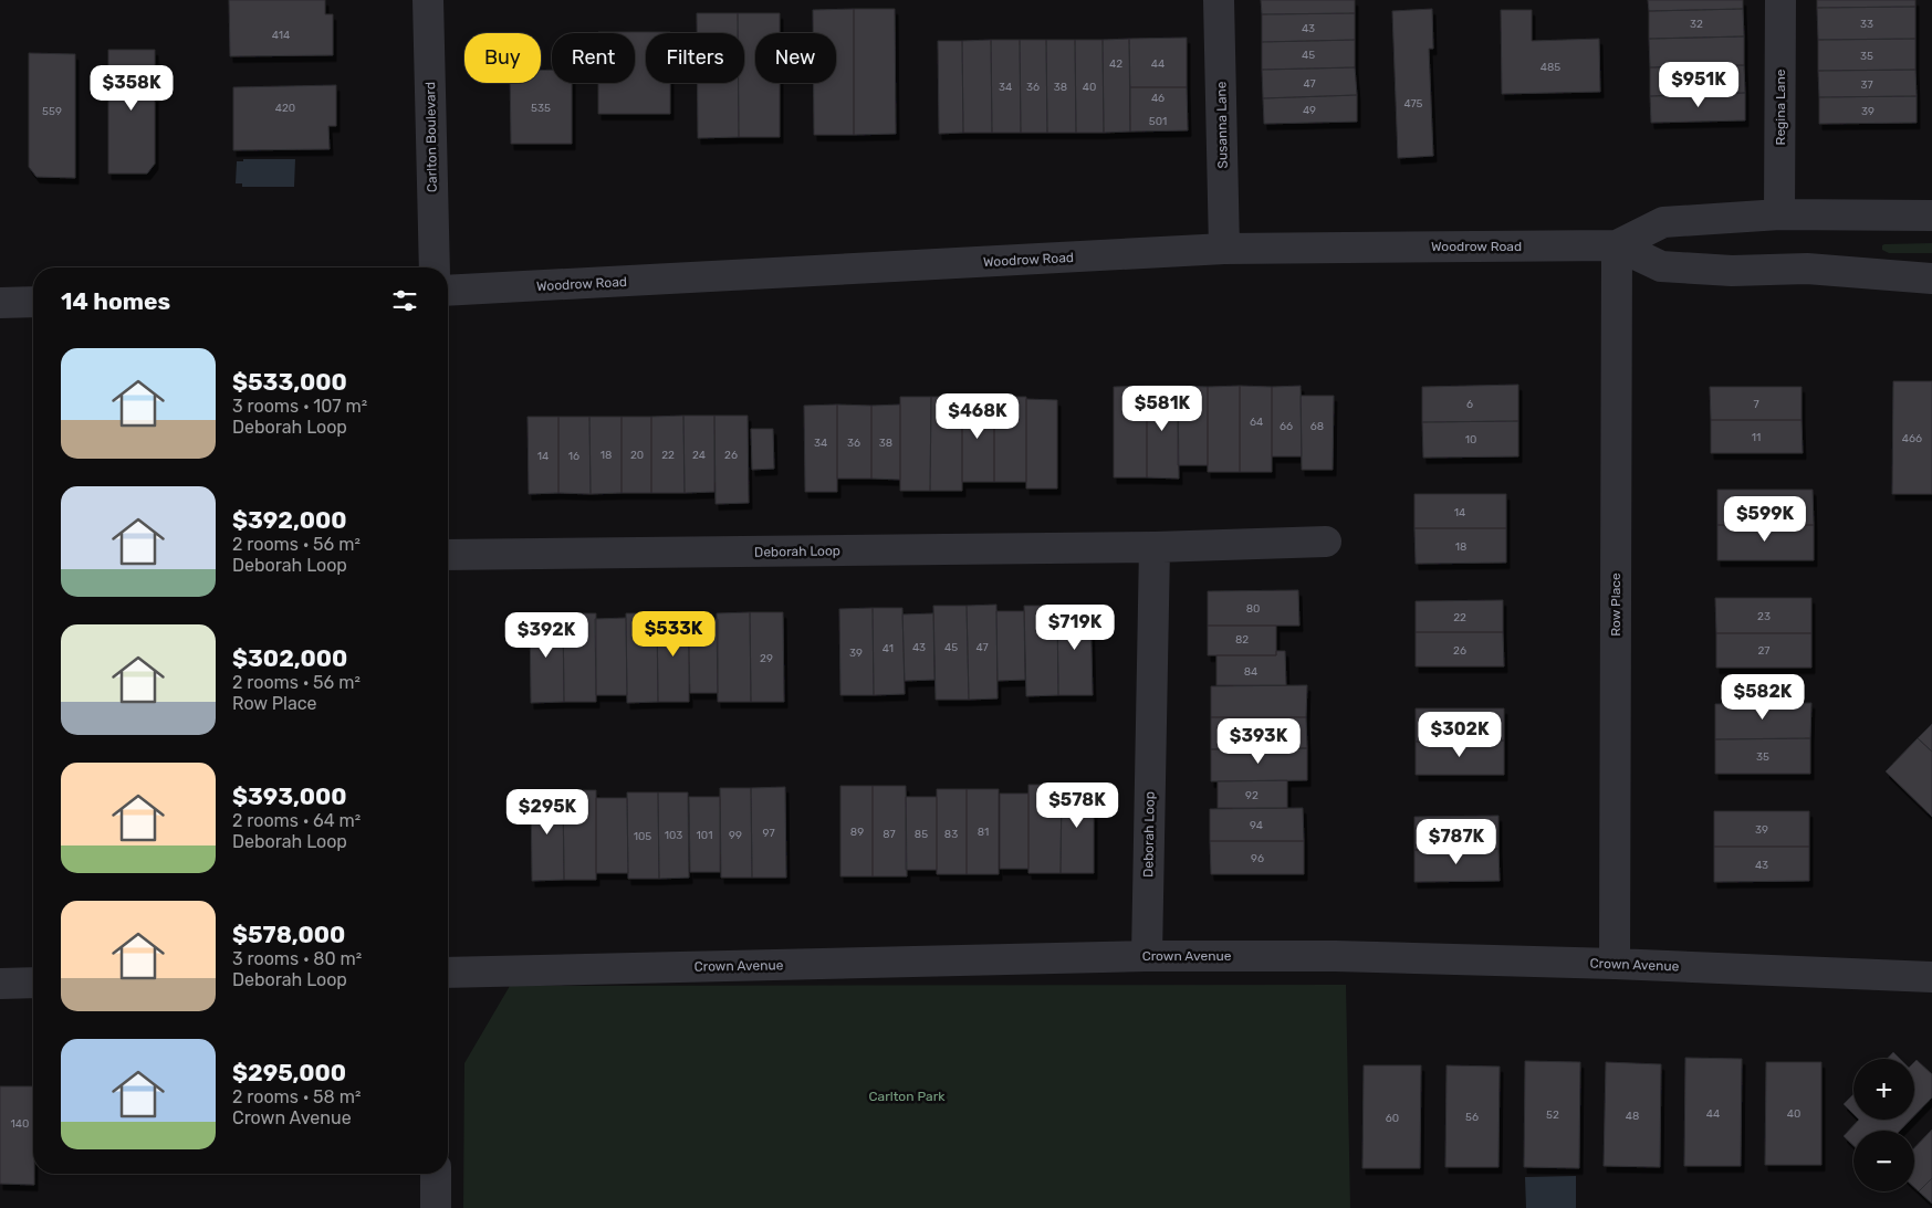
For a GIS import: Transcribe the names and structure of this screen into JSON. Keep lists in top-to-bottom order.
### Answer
{
  "streets": {
    "street": [
      "Regina Lane",
      "Susanna Lane",
      "Carlton Boulevard",
      "Woodrow Road",
      "Deborah Loop",
      "Row Place",
      "Crown Avenue"
    ]
  },
  "crossings": [
    ["Regina Lane", "Woodrow Road"],
    ["Susanna Lane", "Woodrow Road"],
    ["Woodrow Road", "Row Place"],
    ["Deborah Loop", "Crown Avenue"],
    ["Row Place", "Crown Avenue"]
  ],
  "parks": ["Carlton Park"],
  "house_numbers": [
    "32",
    "33",
    "43",
    "414",
    "45",
    "35",
    "42",
    "44",
    "485",
    "47",
    "37",
    "34",
    "36",
    "38",
    "40",
    "46",
    "475",
    "420",
    "535",
    "49",
    "559",
    "39",
    "501",
    "6",
    "7",
    "64",
    "66",
    "68",
    "11",
    "466",
    "10",
    "34",
    "36",
    "38",
    "18",
    "20",
    "22",
    "24",
    "26",
    "14",
    "16",
    "14",
    "18",
    "80",
    "23",
    "22",
    "82",
    "43",
    "45",
    "47",
    "41",
    "26",
    "27",
    "39",
    "29",
    "84",
    "35",
    "92",
    "94",
    "39",
    "89",
    "81",
    "97",
    "87",
    "85",
    "83",
    "103",
    "101",
    "99",
    "105",
    "96",
    "43",
    "44",
    "40",
    "52",
    "48",
    "56",
    "60",
    "140"
  ],
  "page": {
    "chip": [
      "Buy",
      "Rent",
      "Filters",
      "New"
    ],
    "price": [
      "$951K",
      "$358K",
      "$581K",
      "$468K",
      "$599K",
      "$719K",
      "$533K",
      "$392K",
      "$582K",
      "$302K",
      "$393K",
      "$578K",
      "$295K",
      "$787K"
    ],
    "heading": "14 homes",
    "list": [
      {
        "name": "$533,000",
        "note": "3 rooms · 107 m² · Deborah Loop"
      },
      {
        "name": "$392,000",
        "note": "2 rooms · 56 m² · Deborah Loop"
      },
      {
        "name": "$302,000",
        "note": "2 rooms · 56 m² · Row Place"
      },
      {
        "name": "$393,000",
        "note": "2 rooms · 64 m² · Deborah Loop"
      },
      {
        "name": "$578,000",
        "note": "3 rooms · 80 m² · Deborah Loop"
      },
      {
        "name": "$295,000",
        "note": "2 rooms · 58 m² · Crown Avenue"
      }
    ],
    "map_buttons": ["+", "−"]
  }
}
